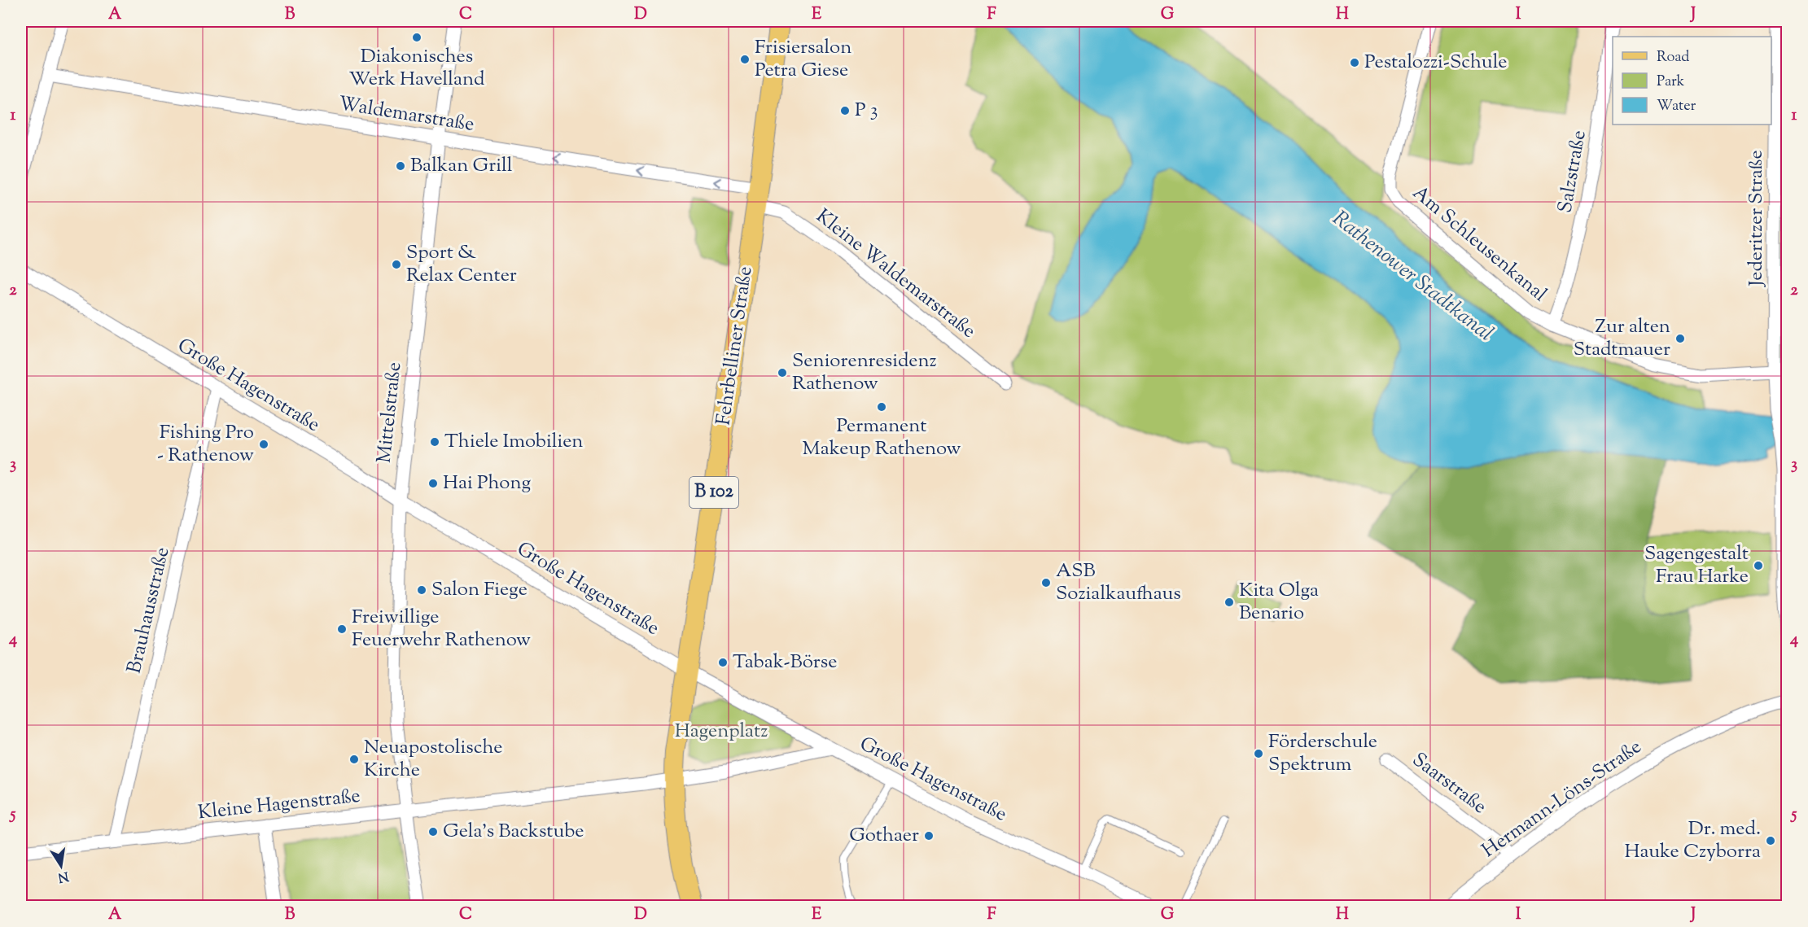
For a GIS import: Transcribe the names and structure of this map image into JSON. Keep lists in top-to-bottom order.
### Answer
{
  "streets": {
    "main road": ["Fehrbelliner Straße", "B 102"],
    "street": [
      "Waldemarstraße",
      "Salzstraße",
      "Jederitzer Straße",
      "Am Schleusenkanal",
      "Kleine Waldemarstraße",
      "Große Hagenstraße",
      "Mittelstraße",
      "Brauhausstraße",
      "Saarstraße",
      "Hermann-Löns-Straße",
      "Kleine Hagenstraße"
    ]
  },
  "crossings": [
    ["Waldemarstraße", "Kleine Waldemarstraße"],
    ["Waldemarstraße", "Fehrbelliner Straße"],
    ["Waldemarstraße", "Mittelstraße"],
    ["Salzstraße", "Am Schleusenkanal"],
    ["Jederitzer Straße", "Am Schleusenkanal"],
    ["Kleine Waldemarstraße", "Fehrbelliner Straße"],
    ["Fehrbelliner Straße", "Große Hagenstraße"],
    ["Fehrbelliner Straße", "B 102"],
    ["Große Hagenstraße", "Mittelstraße"],
    ["Große Hagenstraße", "B 102"],
    ["Große Hagenstraße", "Brauhausstraße"],
    ["Große Hagenstraße", "Kleine Hagenstraße"],
    ["Mittelstraße", "Kleine Hagenstraße"],
    ["B 102", "Kleine Hagenstraße"],
    ["Brauhausstraße", "Kleine Hagenstraße"],
    ["Saarstraße", "Hermann-Löns-Straße"]
  ],
  "one_way": ["Waldemarstraße"],
  "water": ["Rathenower Stadtkanal"],
  "parks": ["Hagenplatz"],
  "places": [
    "Diakonisches Werk Havelland",
    "Frisiersalon Petra Giese",
    "Pestalozzi-Schule",
    "P 3",
    "Balkan Grill",
    "Sport & Relax Center",
    "Zur alten Stadtmauer",
    "Seniorenresidenz Rathenow",
    "Permanent Makeup Rathenow",
    "Thiele Imobilien",
    "Fishing Pro - Rathenow",
    "Hai Phong",
    "Sagengestalt Frau Harke",
    "ASB Sozialkaufhaus",
    "Salon Fiege",
    "Kita Olga Benario",
    "Freiwillige Feuerwehr Rathenow",
    "Tabak-Börse",
    "Förderschule Spektrum",
    "Neuapostolische Kirche",
    "Gela's Backstube",
    "Gothaer",
    "Dr. med. Hauke Czyborra"
  ],
  "legend": ["Road", "Park", "Water"],
  "north": "bottom",
  "grid": {
    "columns": [
      "A",
      "B",
      "C",
      "D",
      "E",
      "F",
      "G",
      "H",
      "I",
      "J"
    ],
    "rows": [
      "1",
      "2",
      "3",
      "4",
      "5"
    ]
  }
}
